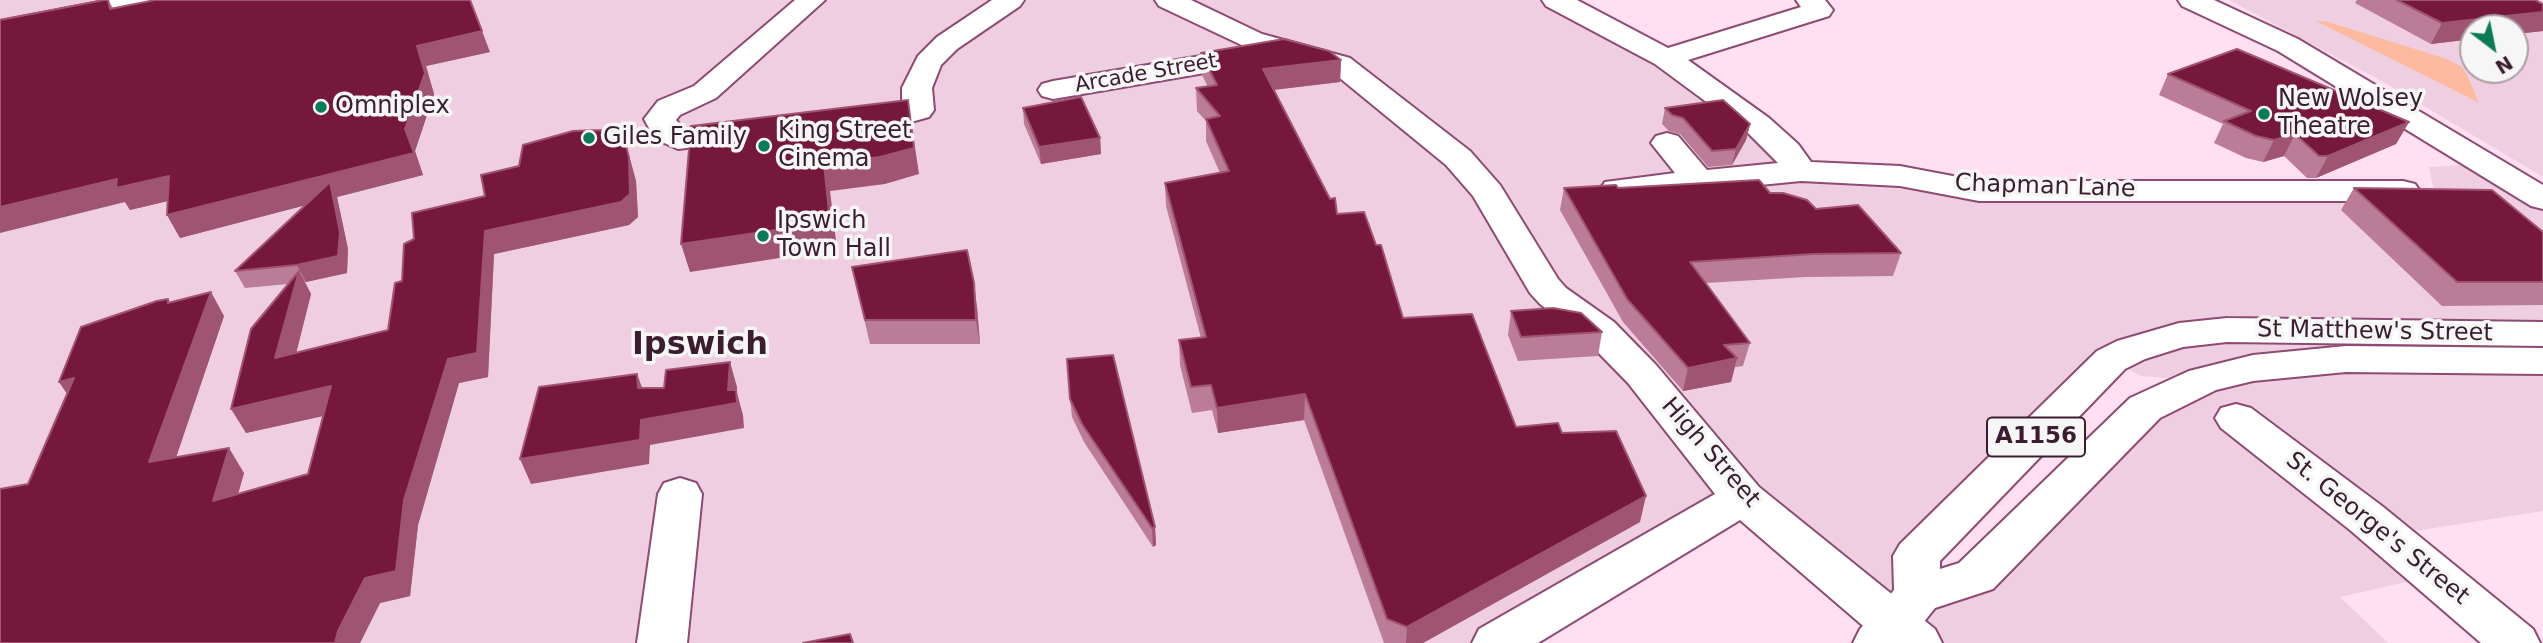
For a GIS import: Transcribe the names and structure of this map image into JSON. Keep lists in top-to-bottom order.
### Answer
{
  "streets": {
    "street": [
      "Arcade Street",
      "Chapman Lane",
      "St Matthew's Street",
      "A1156",
      "High Street",
      "St. George's Street"
    ]
  },
  "crossings": [
    ["Arcade Street", "High Street"],
    ["St Matthew's Street", "High Street"]
  ],
  "districts": ["Ipswich"],
  "places": [
    "Omniplex",
    "New Wolsey Theatre",
    "Giles Family",
    "King Street Cinema",
    "Ipswich Town Hall"
  ],
  "north": "bottom right"
}
